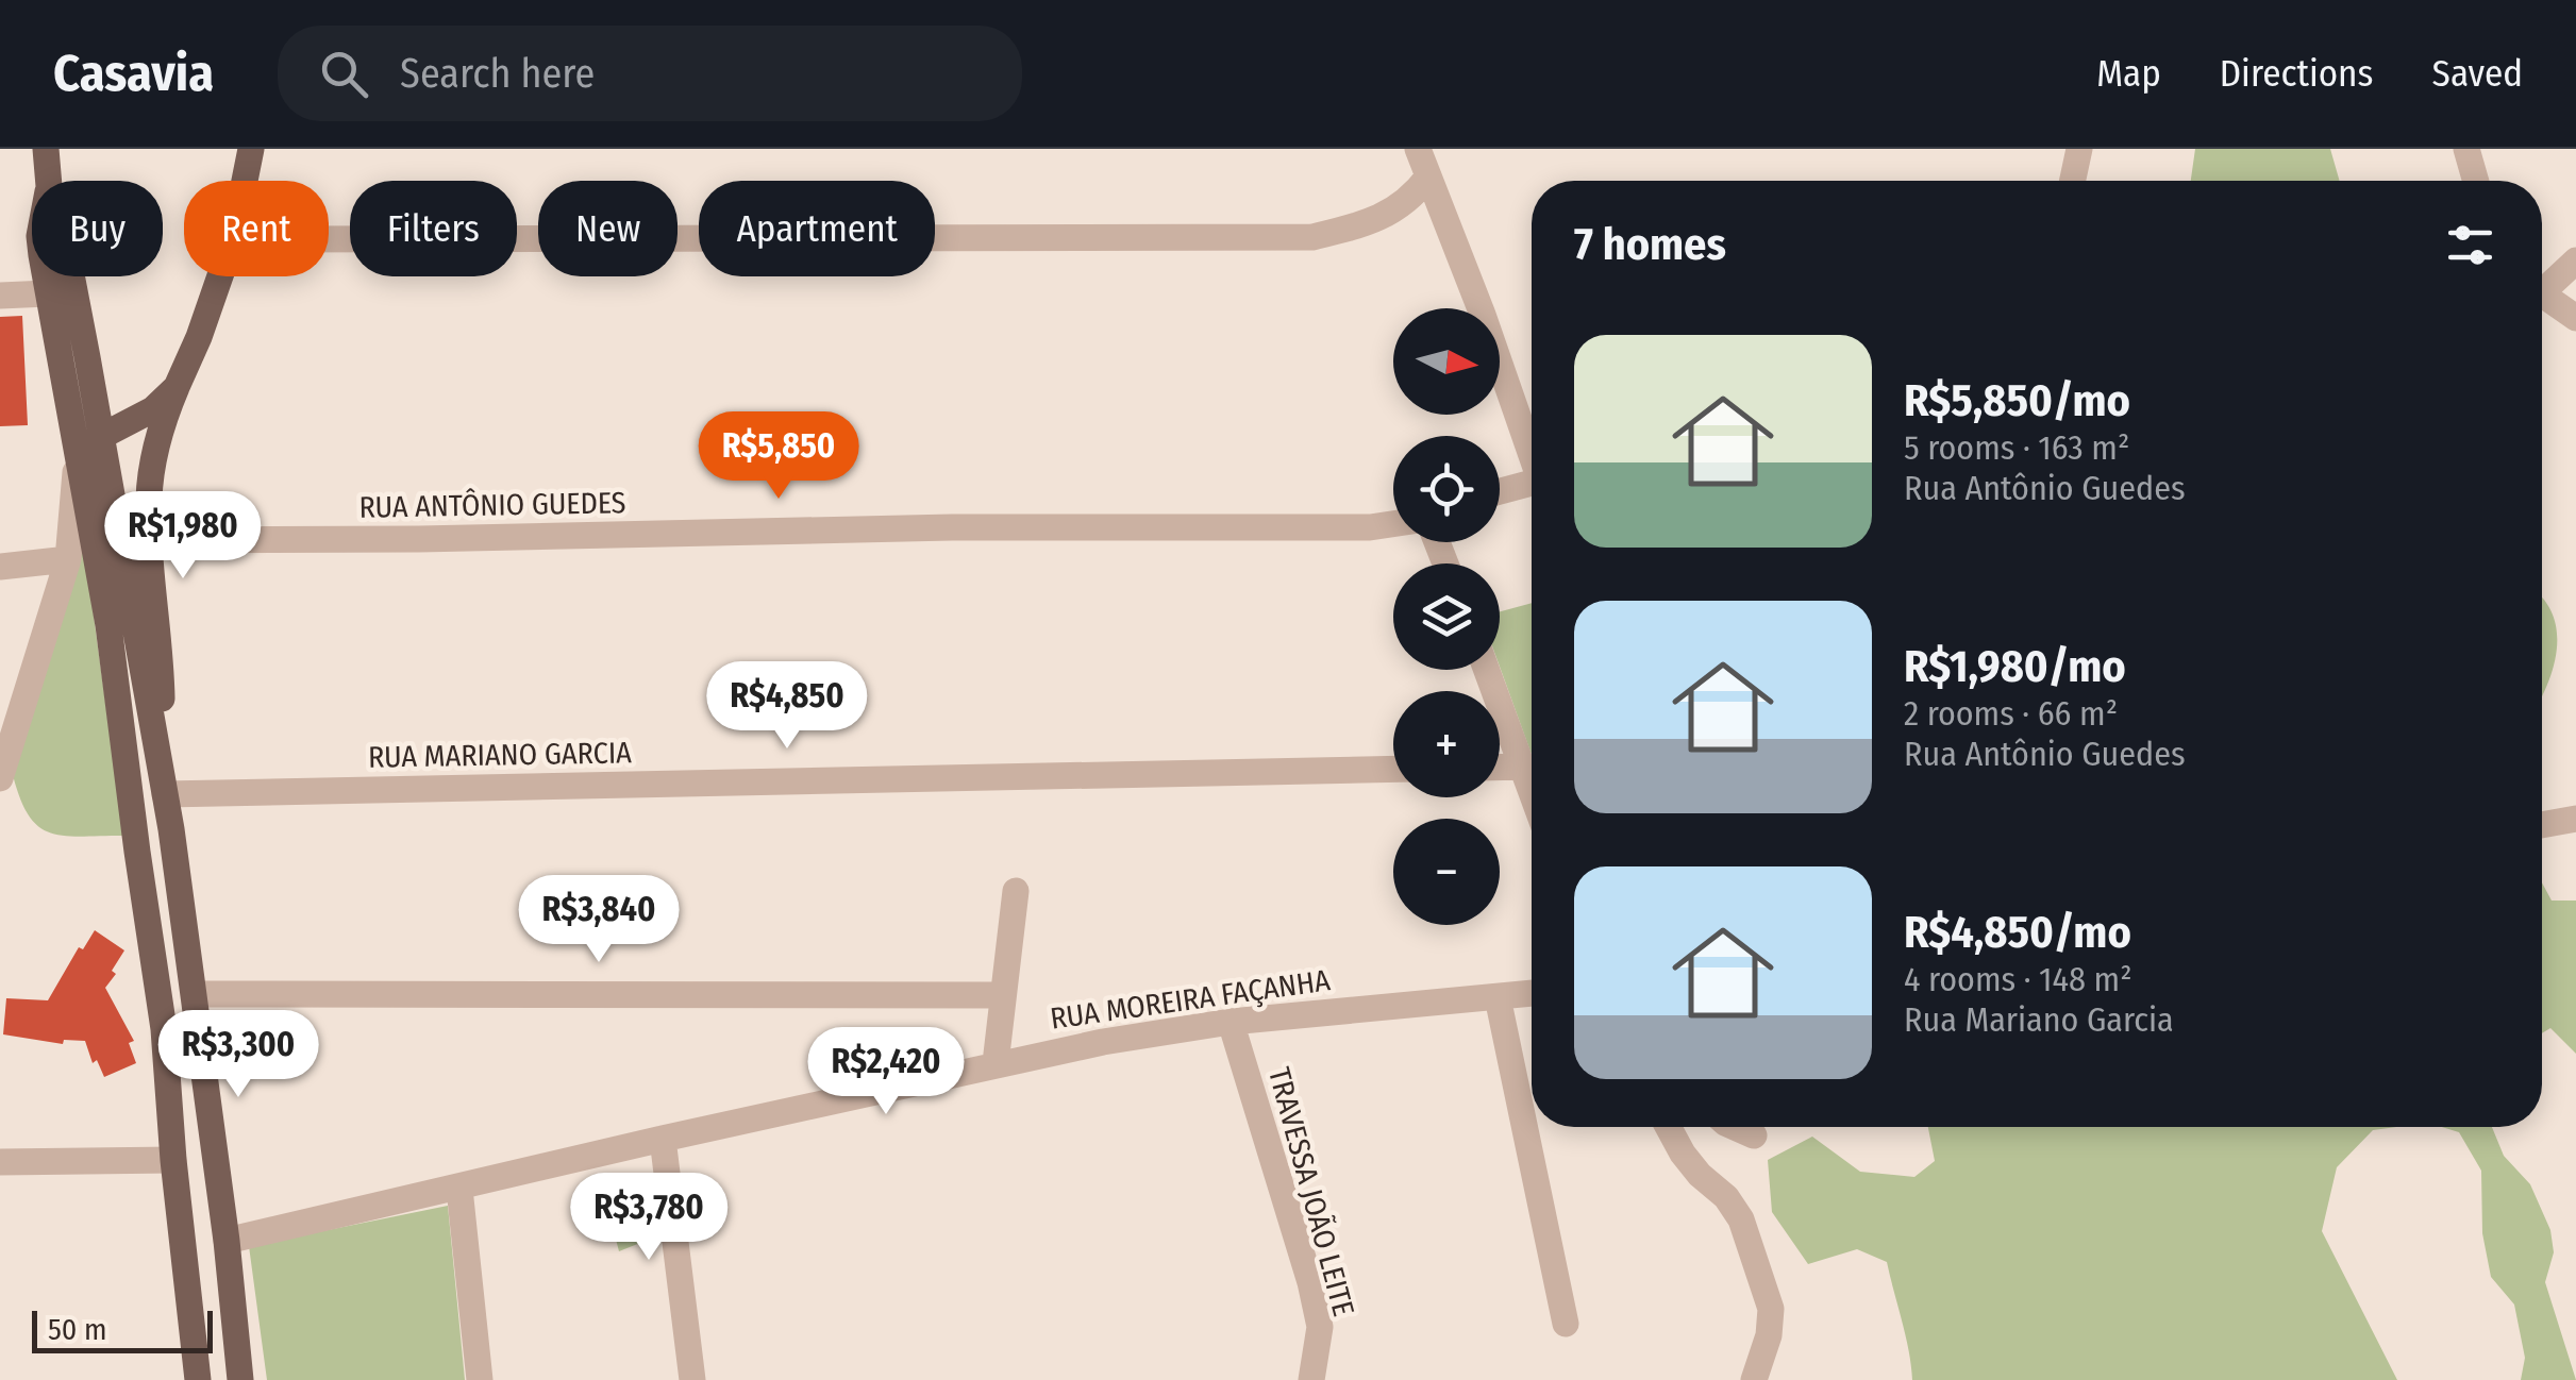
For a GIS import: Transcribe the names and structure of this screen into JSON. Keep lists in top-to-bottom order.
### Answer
{
  "streets": {
    "street": [
      "RUA ANTÔNIO GUEDES",
      "RUA MARIANO GARCIA",
      "RUA MOREIRA FAÇANHA",
      "TRAVESSA JOÃO LEITE"
    ]
  },
  "crossings": [
    ["RUA MOREIRA FAÇANHA", "TRAVESSA JOÃO LEITE"]
  ],
  "scale_bar": "50 m",
  "north": "right",
  "page": {
    "header": "Casavia",
    "search": "Search here",
    "nav": ["Map", "Directions", "Saved"],
    "chip": [
      "Buy",
      "Rent",
      "Filters",
      "New",
      "Apartment"
    ],
    "heading": "7 homes",
    "map_buttons": ["+", "−"],
    "list": [
      {
        "name": "R$5,850/mo",
        "note": "5 rooms · 163 m² · Rua Antônio Guedes"
      },
      {
        "name": "R$1,980/mo",
        "note": "2 rooms · 66 m² · Rua Antônio Guedes"
      },
      {
        "name": "R$4,850/mo",
        "note": "4 rooms · 148 m² · Rua Mariano Garcia"
      }
    ],
    "price": [
      "R$5,850",
      "R$1,980",
      "R$4,850",
      "R$3,840",
      "R$3,300",
      "R$2,420",
      "R$3,780"
    ],
    "scale": "50 m"
  }
}
